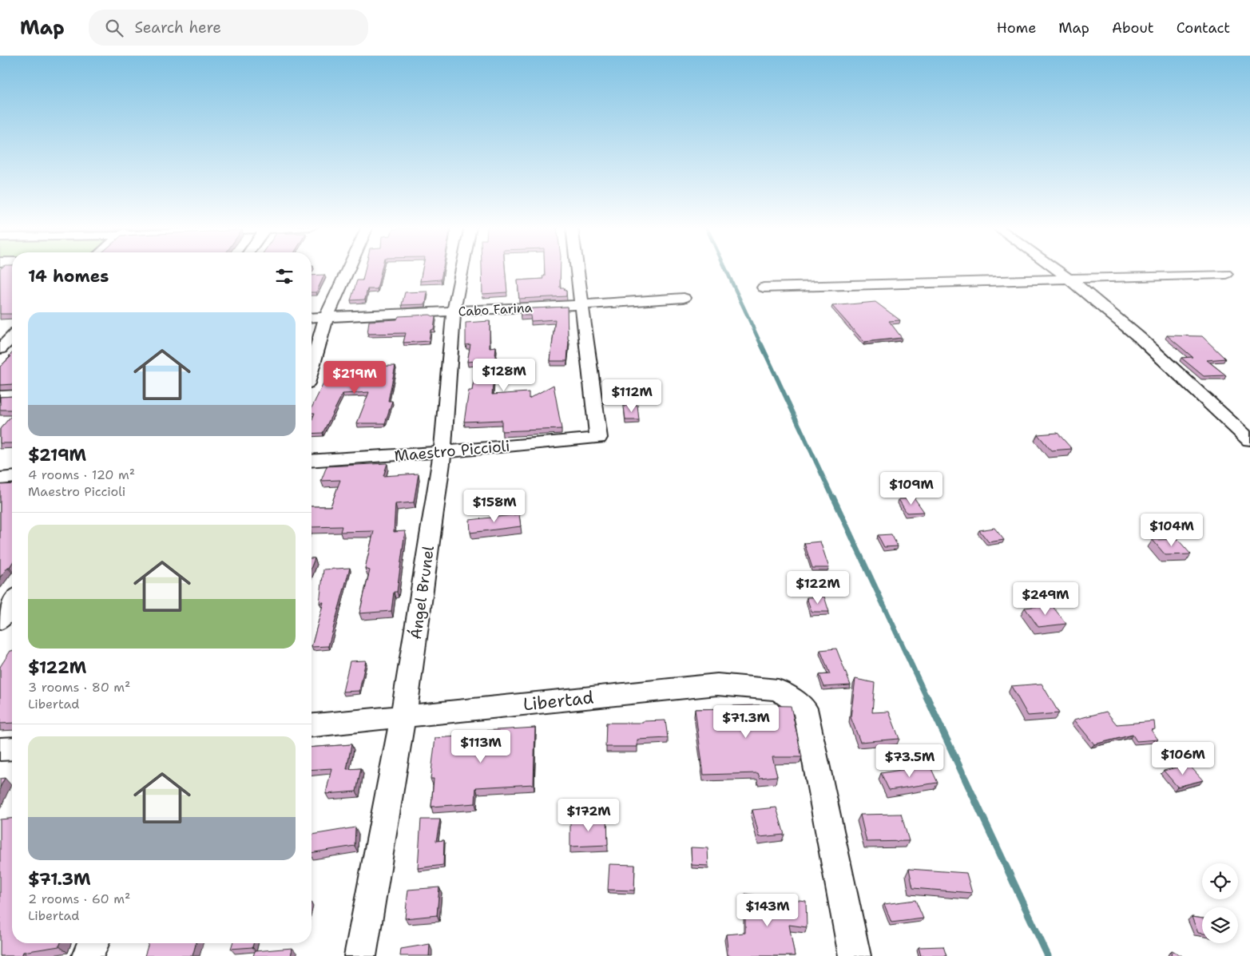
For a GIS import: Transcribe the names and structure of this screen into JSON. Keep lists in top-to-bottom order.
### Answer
{
  "streets": {
    "street": [
      "Cabo Farina",
      "Maestro Piccioli",
      "Ángel Brunel",
      "Libertad"
    ]
  },
  "crossings": [
    ["Cabo Farina", "Maestro Piccioli"],
    ["Cabo Farina", "Ángel Brunel"],
    ["Maestro Piccioli", "Ángel Brunel"],
    ["Ángel Brunel", "Libertad"]
  ],
  "page": {
    "header": "Map",
    "search": "Search here",
    "nav": [
      "Home",
      "Map",
      "About",
      "Contact"
    ],
    "heading": "14 homes",
    "list": [
      {
        "name": "$219M",
        "note": "4 rooms · 120 m² · Maestro Piccioli"
      },
      {
        "name": "$122M",
        "note": "3 rooms · 80 m² · Libertad"
      },
      {
        "name": "$71.3M",
        "note": "2 rooms · 60 m² · Libertad"
      }
    ],
    "price": [
      "$128M",
      "$219M",
      "$112M",
      "$109M",
      "$158M",
      "$104M",
      "$122M",
      "$249M",
      "$71.3M",
      "$113M",
      "$106M",
      "$73.5M",
      "$172M",
      "$143M"
    ]
  }
}
